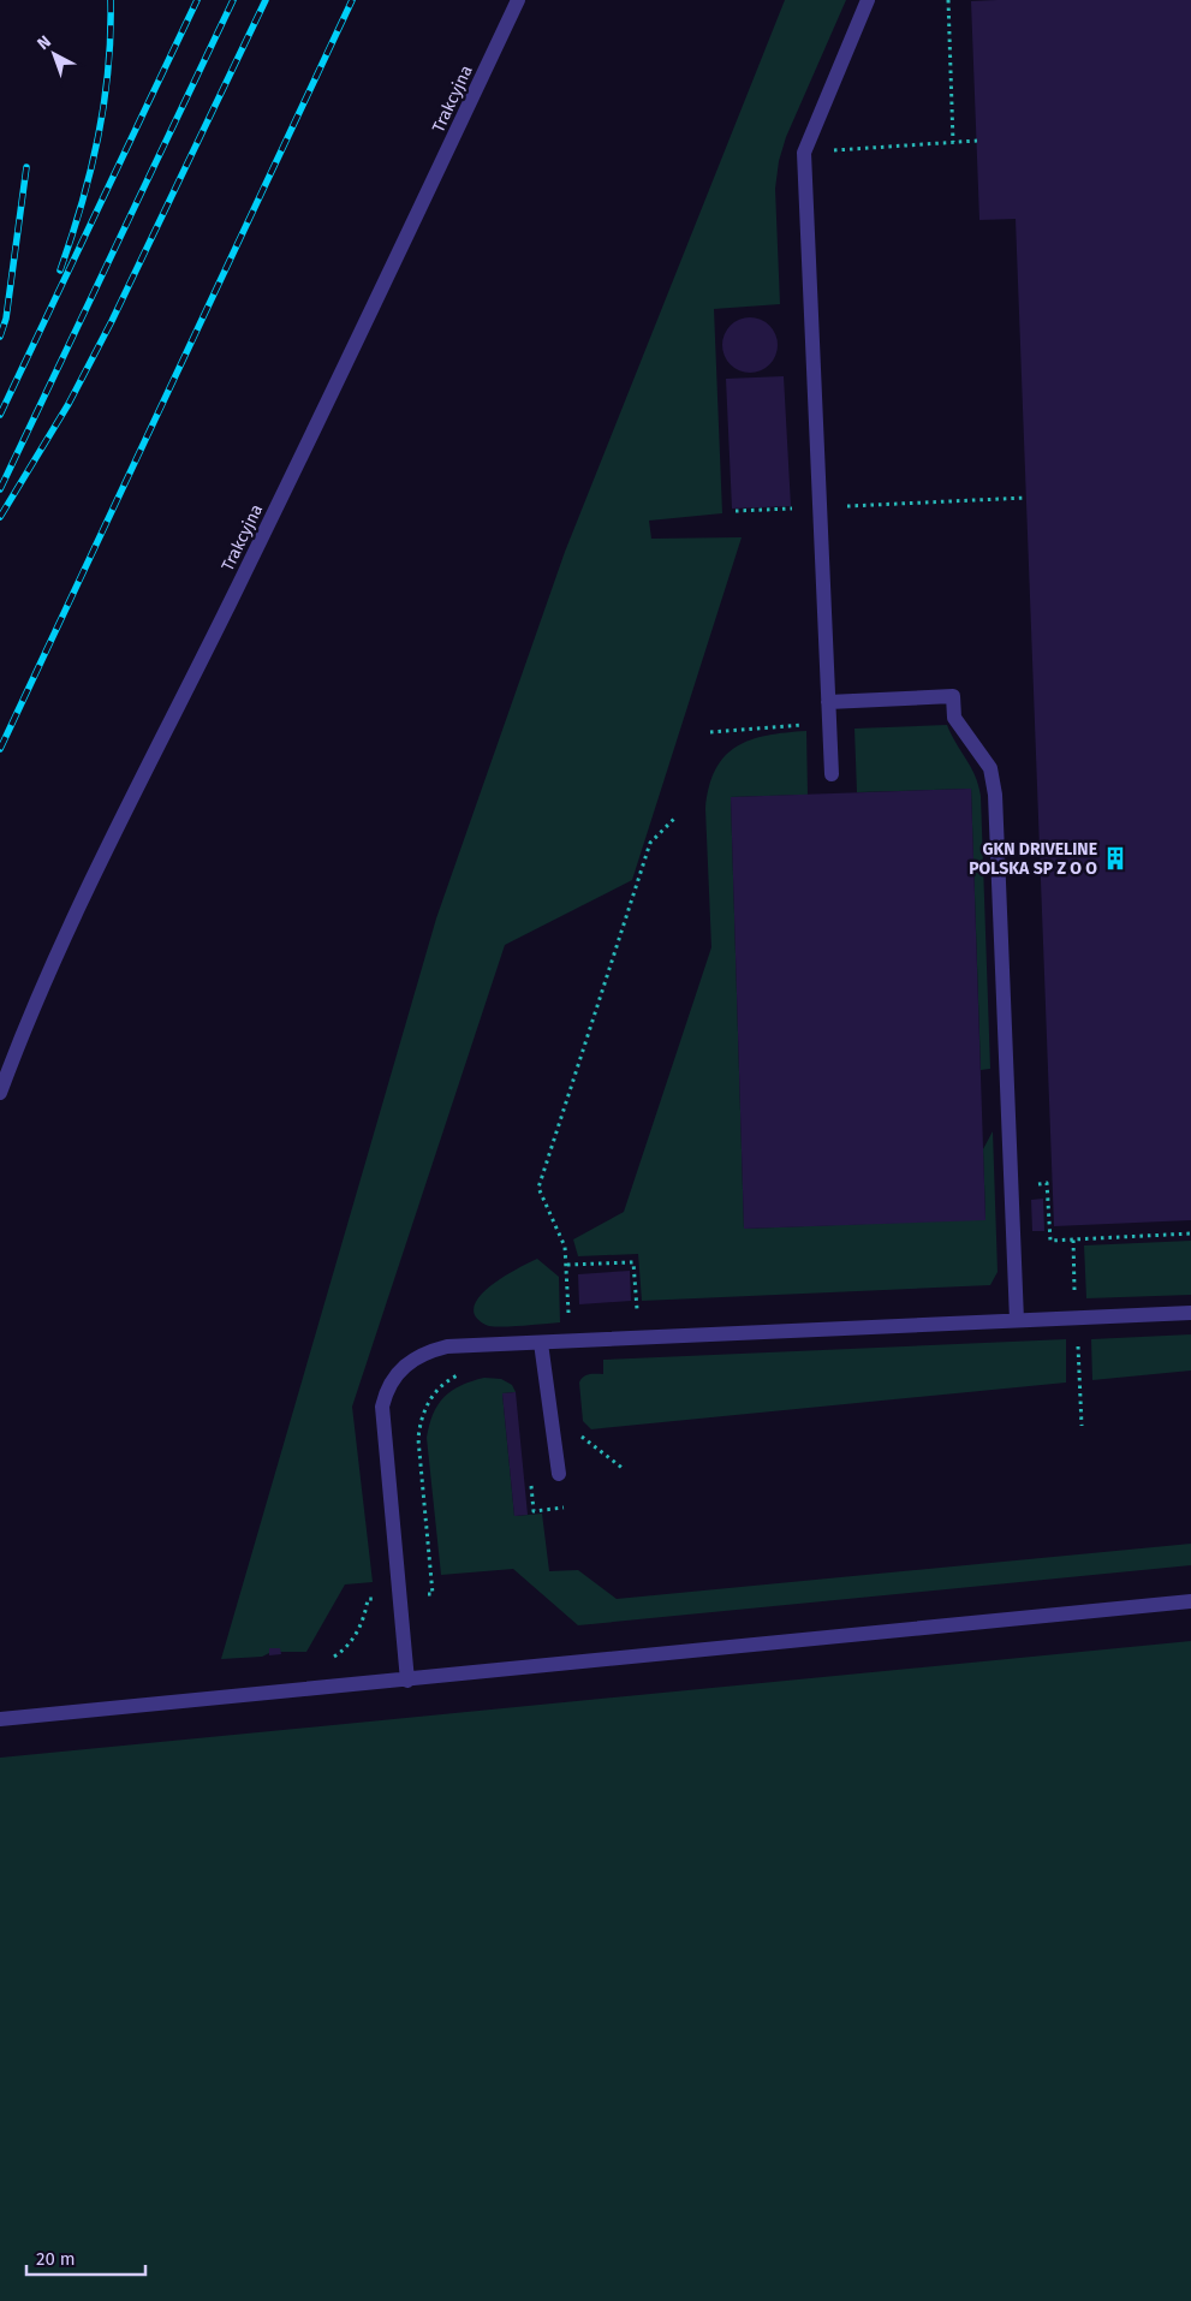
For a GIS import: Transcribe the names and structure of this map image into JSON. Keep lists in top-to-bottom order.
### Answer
{
  "streets": {
    "street": ["Trakcyjna"]
  },
  "places": {
    "building": ["GKN DRIVELINE POLSKA SP Z O O"]
  },
  "scale_bar": "20 m",
  "north": "top left"
}
